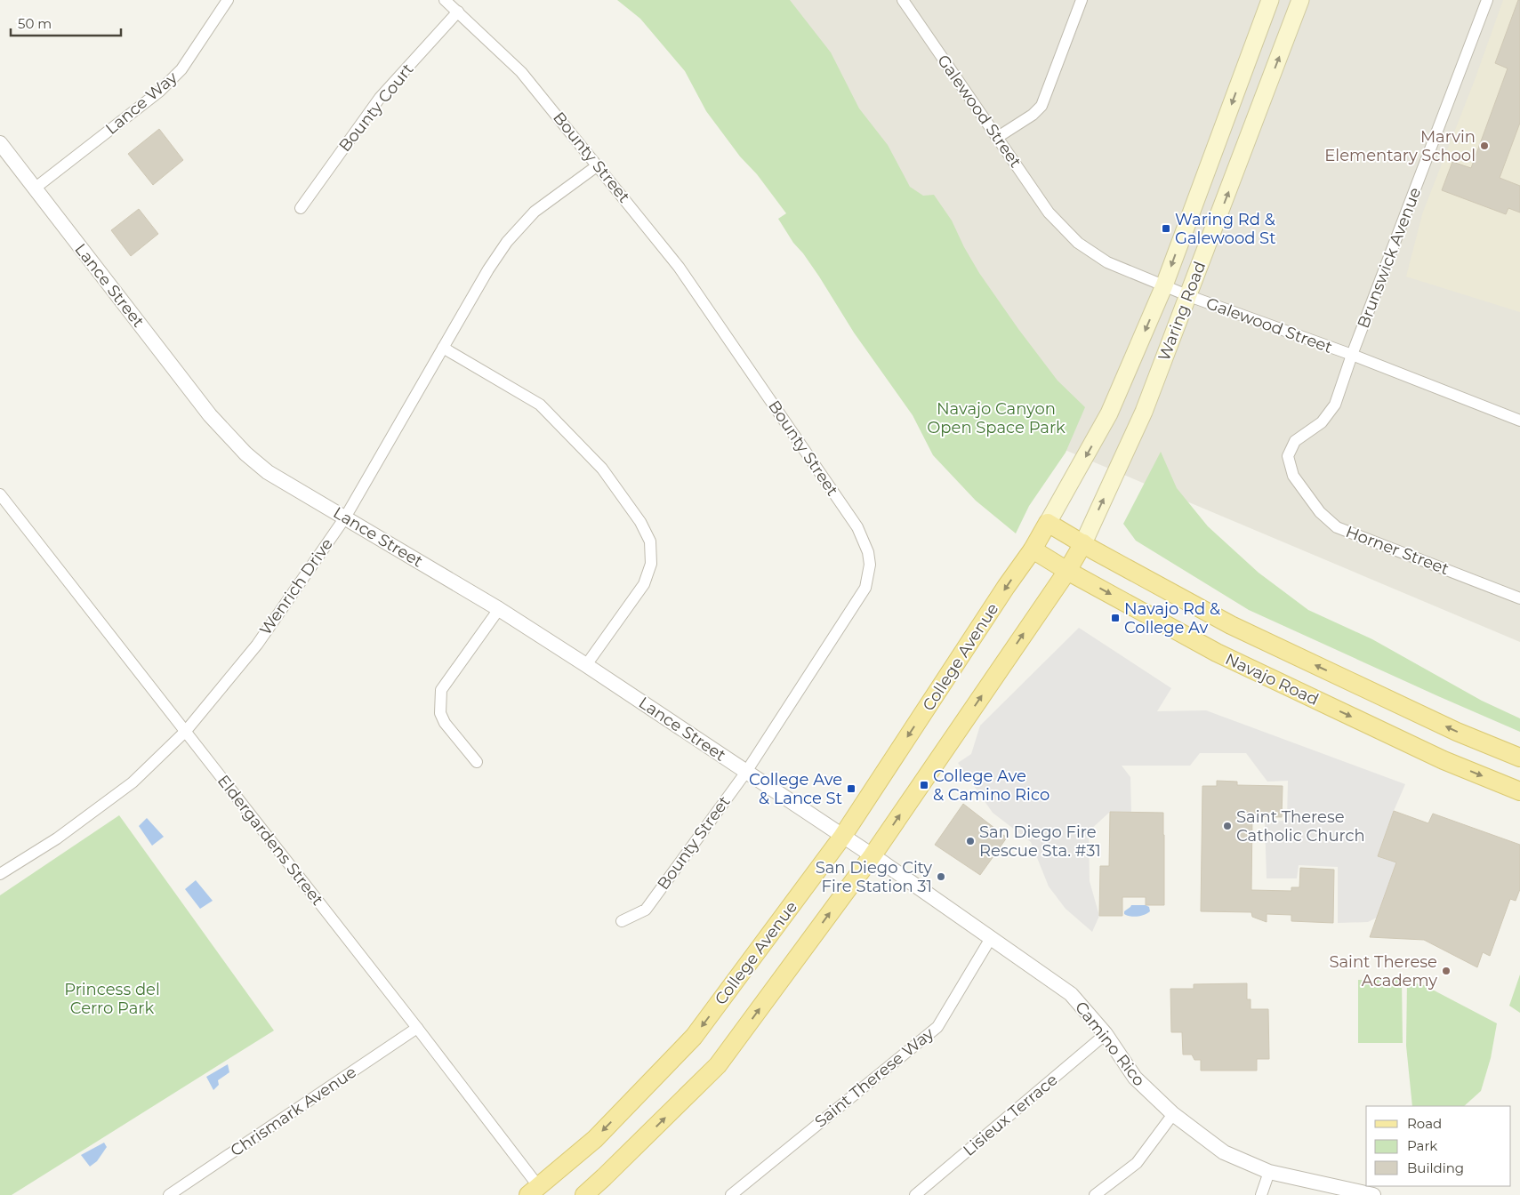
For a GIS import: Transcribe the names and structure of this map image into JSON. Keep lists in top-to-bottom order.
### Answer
{
  "streets": {
    "main road": ["Waring Road", "College Avenue", "Navajo Road"],
    "street": [
      "Lance Way",
      "Bounty Court",
      "Galewood Street",
      "Bounty Street",
      "Brunswick Avenue",
      "Lance Street",
      "Horner Street",
      "Wenrich Drive",
      "Eldergardens Street",
      "Camino Rico",
      "Saint Therese Way",
      "Chrismark Avenue",
      "Lisieux Terrace"
    ]
  },
  "crossings": [
    ["Lance Way", "Lance Street"],
    ["Bounty Court", "Bounty Street"],
    ["Galewood Street", "Brunswick Avenue"],
    ["Galewood Street", "Waring Road"],
    ["Bounty Street", "Lance Street"],
    ["Bounty Street", "Wenrich Drive"],
    ["Brunswick Avenue", "Horner Street"],
    ["Lance Street", "Wenrich Drive"],
    ["Lance Street", "College Avenue"],
    ["Lance Street", "Camino Rico"],
    ["Waring Road", "College Avenue"],
    ["Waring Road", "Navajo Road"],
    ["Wenrich Drive", "Eldergardens Street"],
    ["College Avenue", "Navajo Road"],
    ["College Avenue", "Eldergardens Street"],
    ["College Avenue", "Camino Rico"],
    ["Eldergardens Street", "Chrismark Avenue"],
    ["Camino Rico", "Saint Therese Way"],
    ["Camino Rico", "Lisieux Terrace"]
  ],
  "parks": ["Navajo Canyon Open Space Park", "Princess del Cerro Park"],
  "places": {
    "other": [
      "Marvin Elementary School",
      "Saint Therese Catholic Church",
      "San Diego Fire Rescue Sta. #31",
      "San Diego City Fire Station 31",
      "Saint Therese Academy"
    ],
    "transit": [
      "Waring Rd & Galewood St",
      "Navajo Rd & College Av",
      "College Ave & Camino Rico",
      "College Ave & Lance St"
    ]
  },
  "legend": ["Road", "Park", "Building"],
  "scale_bar": "50 m"
}
